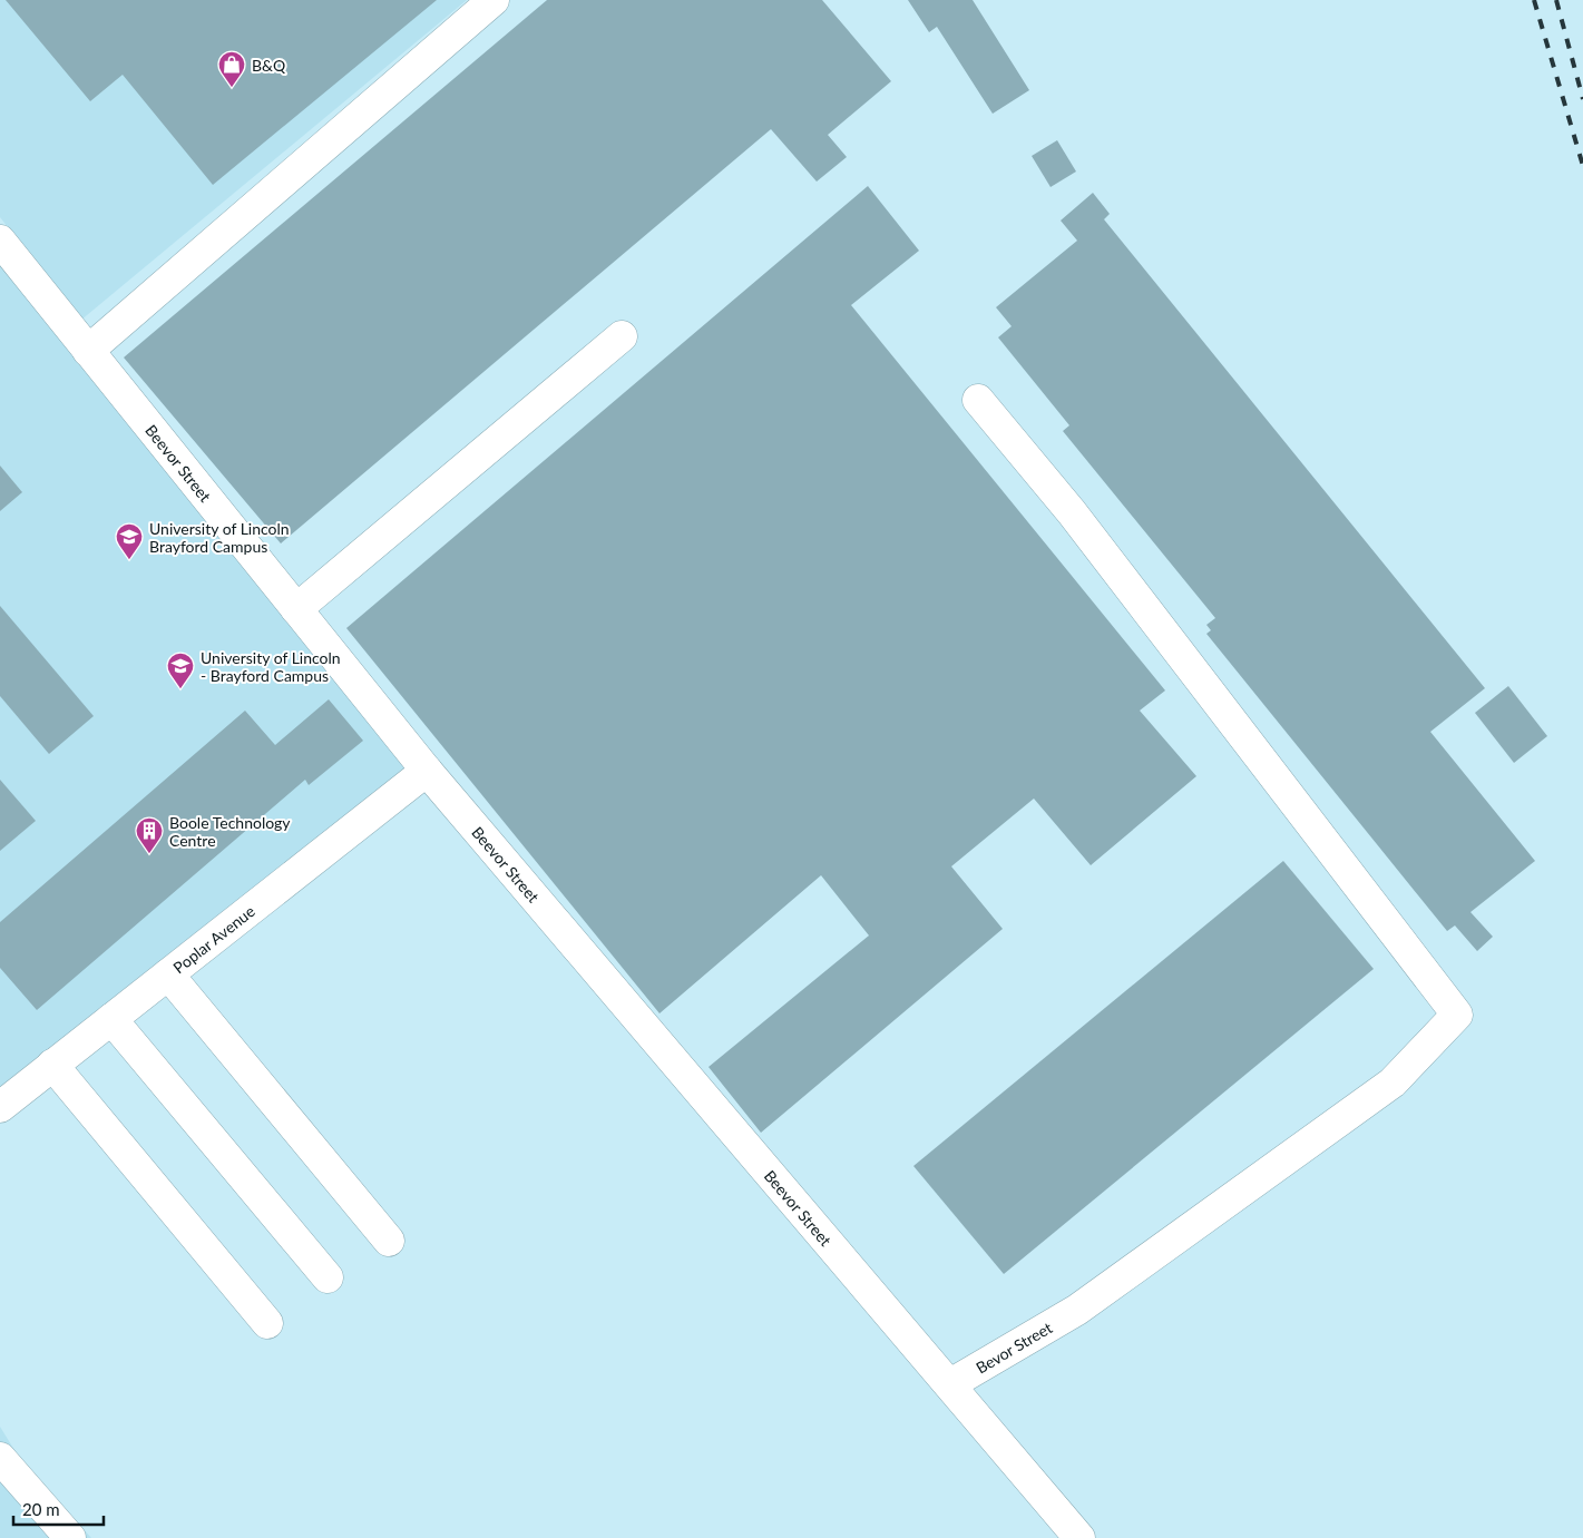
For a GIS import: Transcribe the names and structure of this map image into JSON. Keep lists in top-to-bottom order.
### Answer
{
  "streets": {
    "street": ["Beevor Street", "Poplar Avenue", "Bevor Street"]
  },
  "crossings": [
    ["Beevor Street", "Poplar Avenue"],
    ["Beevor Street", "Bevor Street"]
  ],
  "places": {
    "shop": ["B&Q"],
    "school or university": ["University of Lincoln Brayford Campus", "University of Lincoln - Brayford Campus"],
    "building": ["Boole Technology Centre"]
  },
  "scale_bar": "20 m"
}
